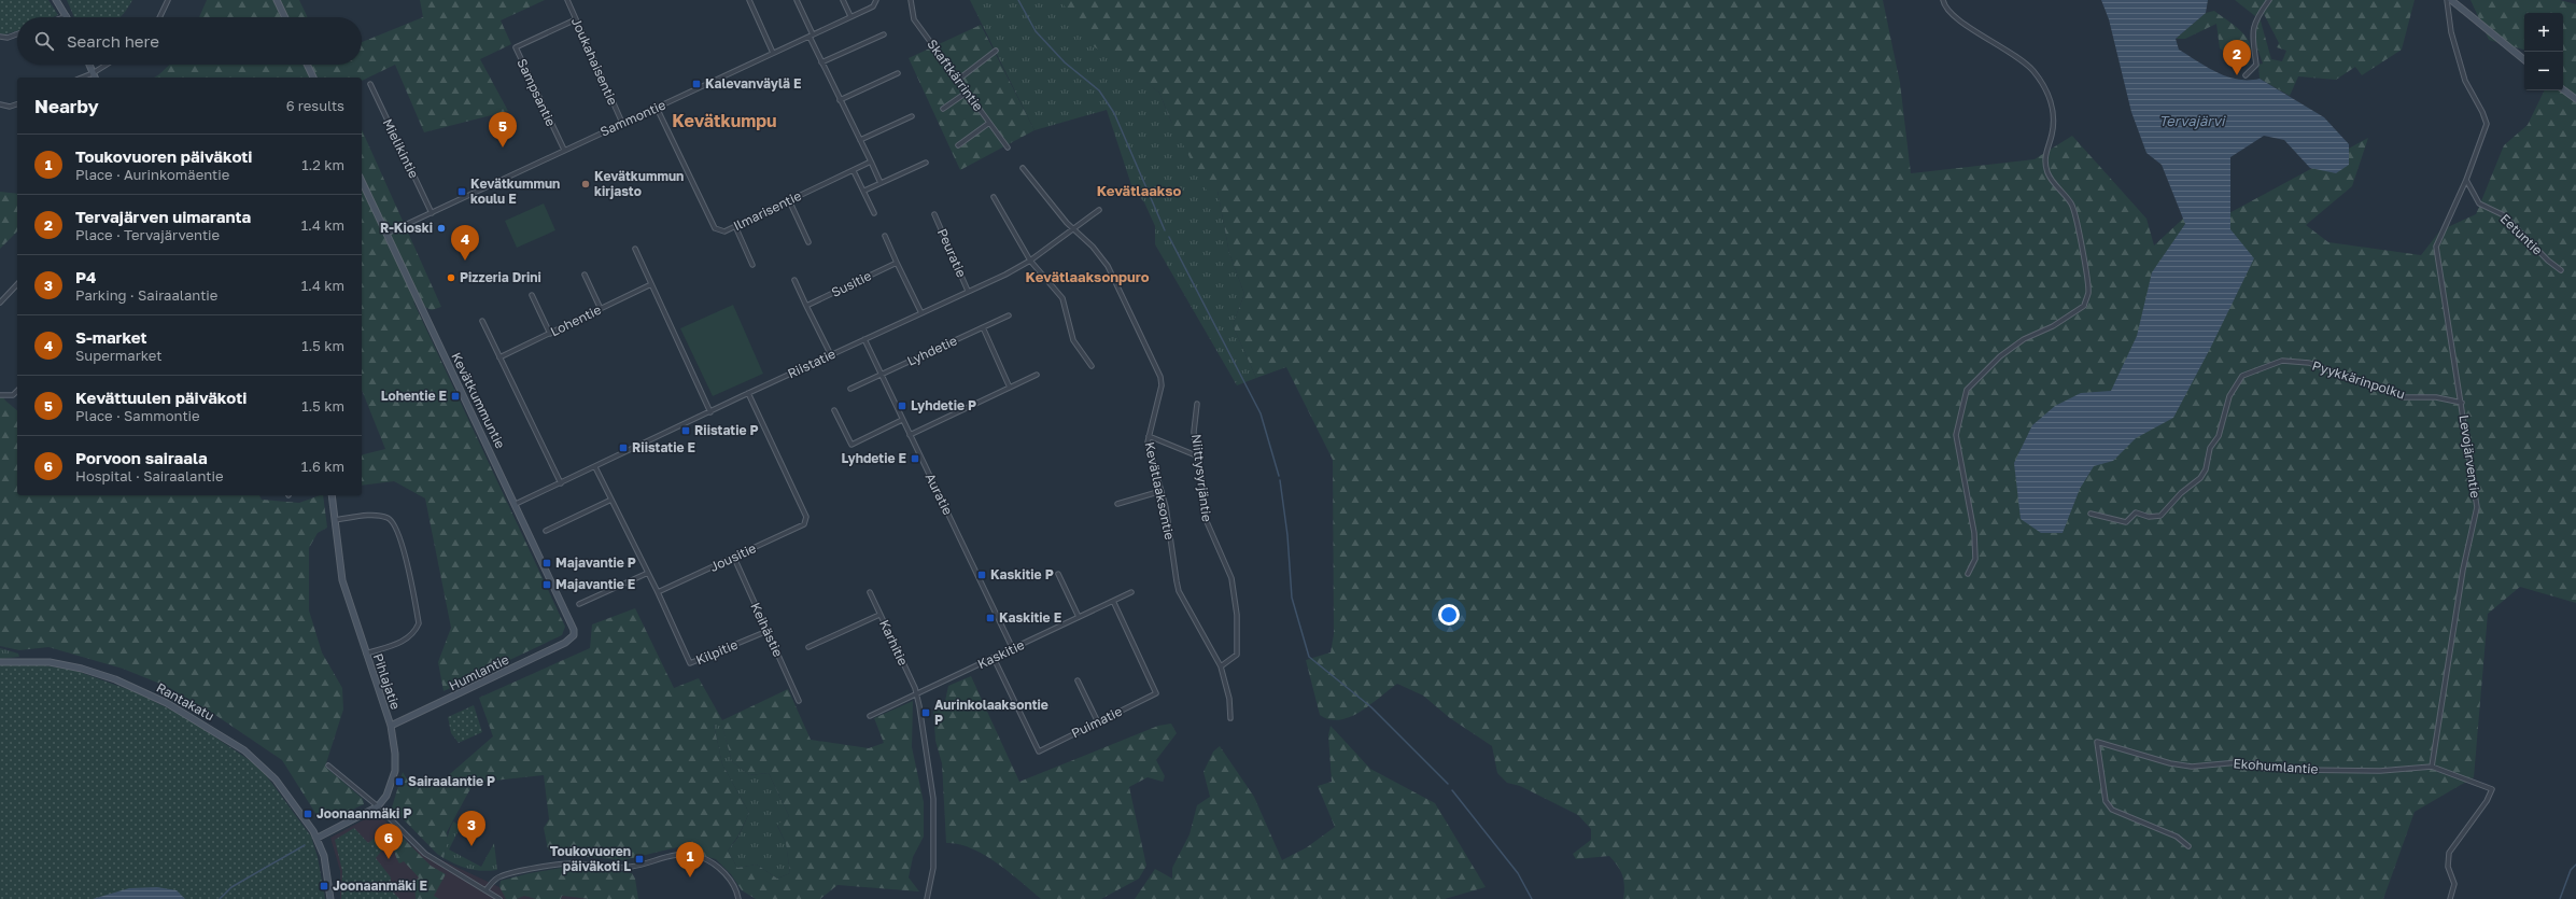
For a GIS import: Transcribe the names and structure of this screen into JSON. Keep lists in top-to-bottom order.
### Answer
{
  "streets": {
    "street": [
      "Joukahaisentie",
      "Skaftkärrintie",
      "Sampsantie",
      "Sammontie",
      "Mielikintie",
      "Ilmarisentie",
      "Eetuntie",
      "Peuratie",
      "Susitie",
      "Lohentie",
      "Lyhdetie",
      "Riistatie",
      "Pyykkärinpolku",
      "Kevätkummuntie",
      "Levojärventie",
      "Niittysyrjäntie",
      "Kevätlaaksontie",
      "Auratie",
      "Jousitie",
      "Keihästie",
      "Karhitie",
      "Kilpitie",
      "Kaskitie",
      "Humlantie",
      "Pihlajatie",
      "Rantakatu",
      "Puimatie",
      "Ekohumlantie"
    ]
  },
  "crossings": [
    ["Joukahaisentie", "Sampsantie"],
    ["Joukahaisentie", "Sammontie"],
    ["Sampsantie", "Sammontie"],
    ["Sammontie", "Mielikintie"],
    ["Sammontie", "Ilmarisentie"],
    ["Sammontie", "Kevätkummuntie"],
    ["Eetuntie", "Levojärventie"],
    ["Peuratie", "Riistatie"],
    ["Lyhdetie", "Auratie"],
    ["Riistatie", "Kevätkummuntie"],
    ["Riistatie", "Kevätlaaksontie"],
    ["Riistatie", "Auratie"],
    ["Riistatie", "Jousitie"],
    ["Pyykkärinpolku", "Levojärventie"],
    ["Kevätkummuntie", "Humlantie"],
    ["Levojärventie", "Ekohumlantie"],
    ["Niittysyrjäntie", "Kevätlaaksontie"],
    ["Auratie", "Kaskitie"],
    ["Jousitie", "Keihästie"],
    ["Jousitie", "Kilpitie"],
    ["Keihästie", "Kilpitie"],
    ["Karhitie", "Kaskitie"],
    ["Kaskitie", "Puimatie"],
    ["Humlantie", "Pihlajatie"],
    ["Pihlajatie", "Rantakatu"]
  ],
  "districts": ["Kevätkumpu", "Kevätlaakso", "Kevätlaaksonpuro"],
  "water": ["Tervajärvi"],
  "places": {
    "transit": [
      "Kalevanväylä E",
      "Kevätkummun koulu E",
      "Lohentie E",
      "Lyhdetie P",
      "Riistatie P",
      "Riistatie E",
      "Lyhdetie E",
      "Majavantie P",
      "Kaskitie P",
      "Majavantie E",
      "Kaskitie E",
      "Aurinkolaaksontie P",
      "Sairaalantie P",
      "Joonaanmäki P",
      "Toukovuoren päiväkoti L",
      "Joonaanmäki E"
    ],
    "other": ["Kevätkummun kirjasto", "R-Kioski", "Pizzeria Drini"]
  },
  "page": {
    "map_buttons": ["+", "−"],
    "search": "Search here",
    "pins": [
      "2",
      "5",
      "4",
      "3",
      "6",
      "1"
    ],
    "heading": ["Nearby", "6 results"],
    "list": [
      {
        "mark": "1",
        "name": "Toukovuoren päiväkoti",
        "note": "Place · Aurinkomäentie",
        "value": "1.2 km"
      },
      {
        "mark": "2",
        "name": "Tervajärven uimaranta",
        "note": "Place · Tervajärventie",
        "value": "1.4 km"
      },
      {
        "mark": "3",
        "name": "P4",
        "note": "Parking · Sairaalantie",
        "value": "1.4 km"
      },
      {
        "mark": "4",
        "name": "S-market",
        "note": "Supermarket",
        "value": "1.5 km"
      },
      {
        "mark": "5",
        "name": "Kevättuulen päiväkoti",
        "note": "Place · Sammontie",
        "value": "1.5 km"
      },
      {
        "mark": "6",
        "name": "Porvoon sairaala",
        "note": "Hospital · Sairaalantie",
        "value": "1.6 km"
      }
    ]
  }
}
